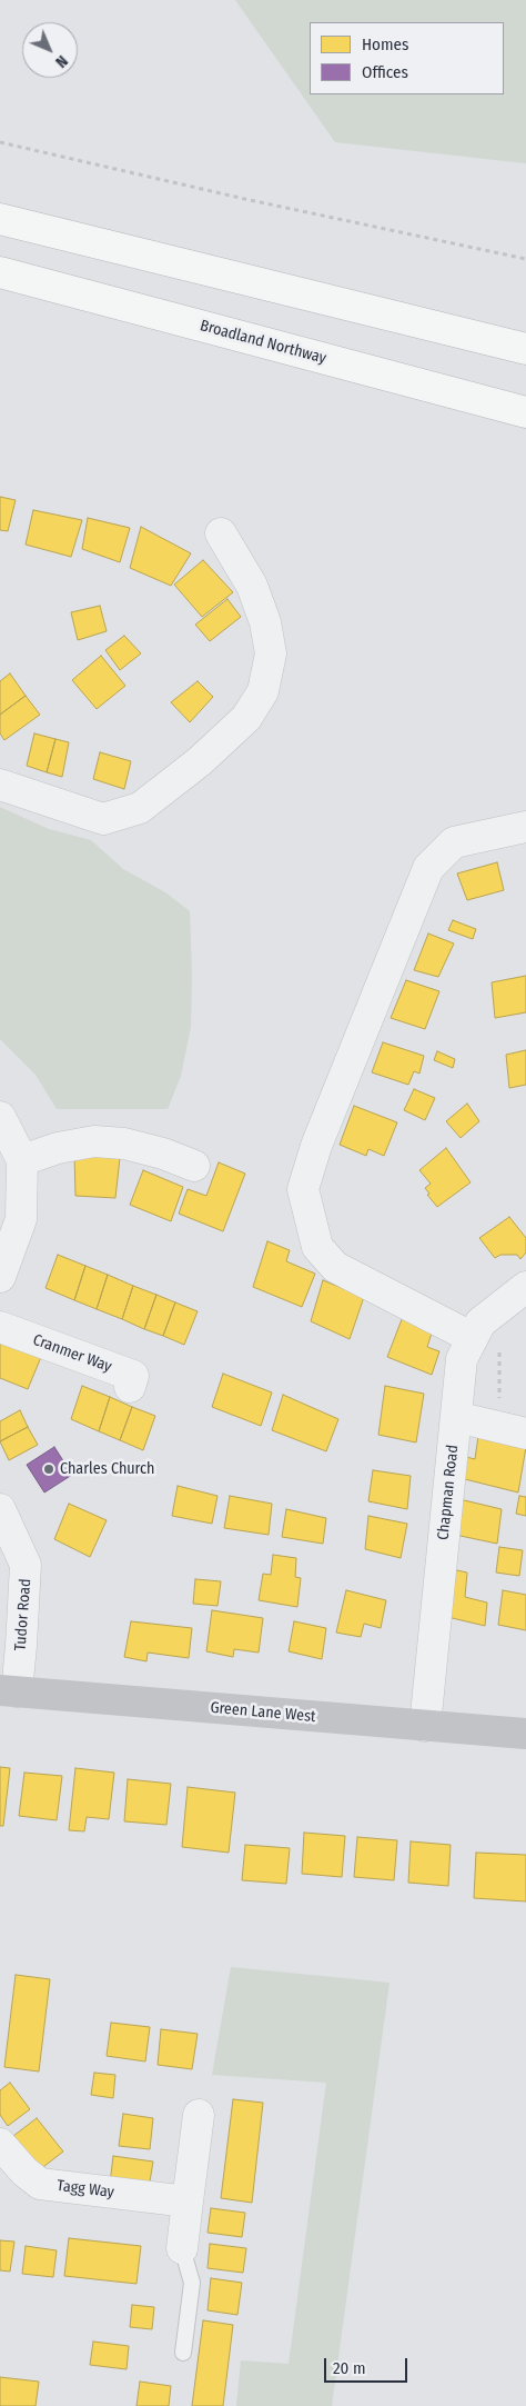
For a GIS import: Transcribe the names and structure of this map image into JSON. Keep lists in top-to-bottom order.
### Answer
{
  "streets": {
    "highway": ["Broadland Northway"],
    "street": [
      "Cranmer Way",
      "Chapman Road",
      "Tudor Road",
      "Green Lane West",
      "Tagg Way"
    ]
  },
  "crossings": [
    ["Chapman Road", "Green Lane West"],
    ["Tudor Road", "Green Lane West"]
  ],
  "places": ["Charles Church"],
  "legend": ["Homes", "Offices"],
  "scale_bar": "20 m",
  "north": "bottom right"
}
